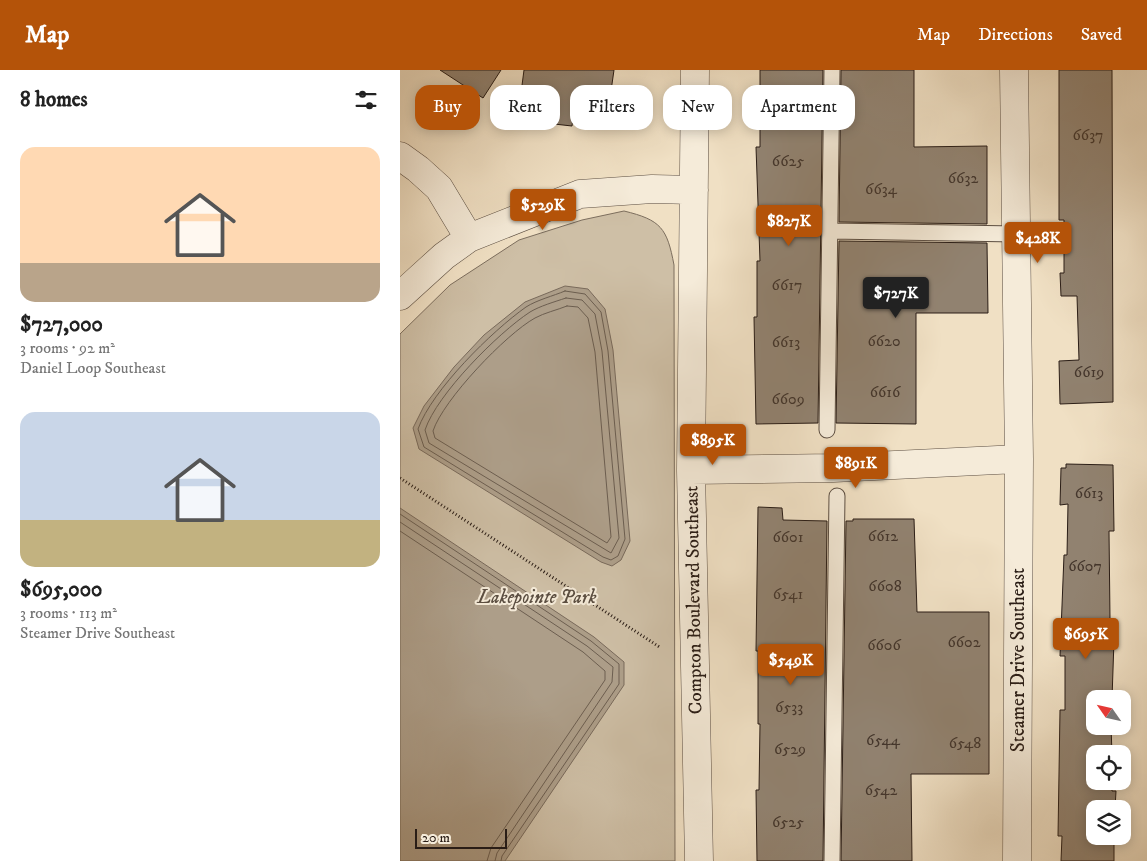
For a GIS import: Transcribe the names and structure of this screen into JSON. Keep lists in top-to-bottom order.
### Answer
{
  "streets": {
    "street": ["Compton Boulevard Southeast", "Steamer Drive Southeast"]
  },
  "parks": ["Lakepointe Park"],
  "house_numbers": [
    "6637",
    "6625",
    "6632",
    "6634",
    "6617",
    "6620",
    "6613",
    "6619",
    "6616",
    "6609",
    "6613",
    "6612",
    "6601",
    "6607",
    "6608",
    "6541",
    "6602",
    "6606",
    "6533",
    "6544",
    "6548",
    "6529",
    "6542",
    "6525"
  ],
  "scale_bar": "20 m",
  "north": "top left",
  "page": {
    "header": "Map",
    "nav": ["Map", "Directions", "Saved"],
    "heading": "8 homes",
    "chip": [
      "Buy",
      "Rent",
      "Filters",
      "New",
      "Apartment"
    ],
    "list": [
      {
        "name": "$727,000",
        "note": "3 rooms · 92 m² · Daniel Loop Southeast"
      },
      {
        "name": "$695,000",
        "note": "3 rooms · 113 m² · Steamer Drive Southeast"
      }
    ],
    "price": [
      "$529K",
      "$827K",
      "$428K",
      "$727K",
      "$895K",
      "$891K",
      "$695K",
      "$549K"
    ],
    "scale": "20 m"
  }
}
